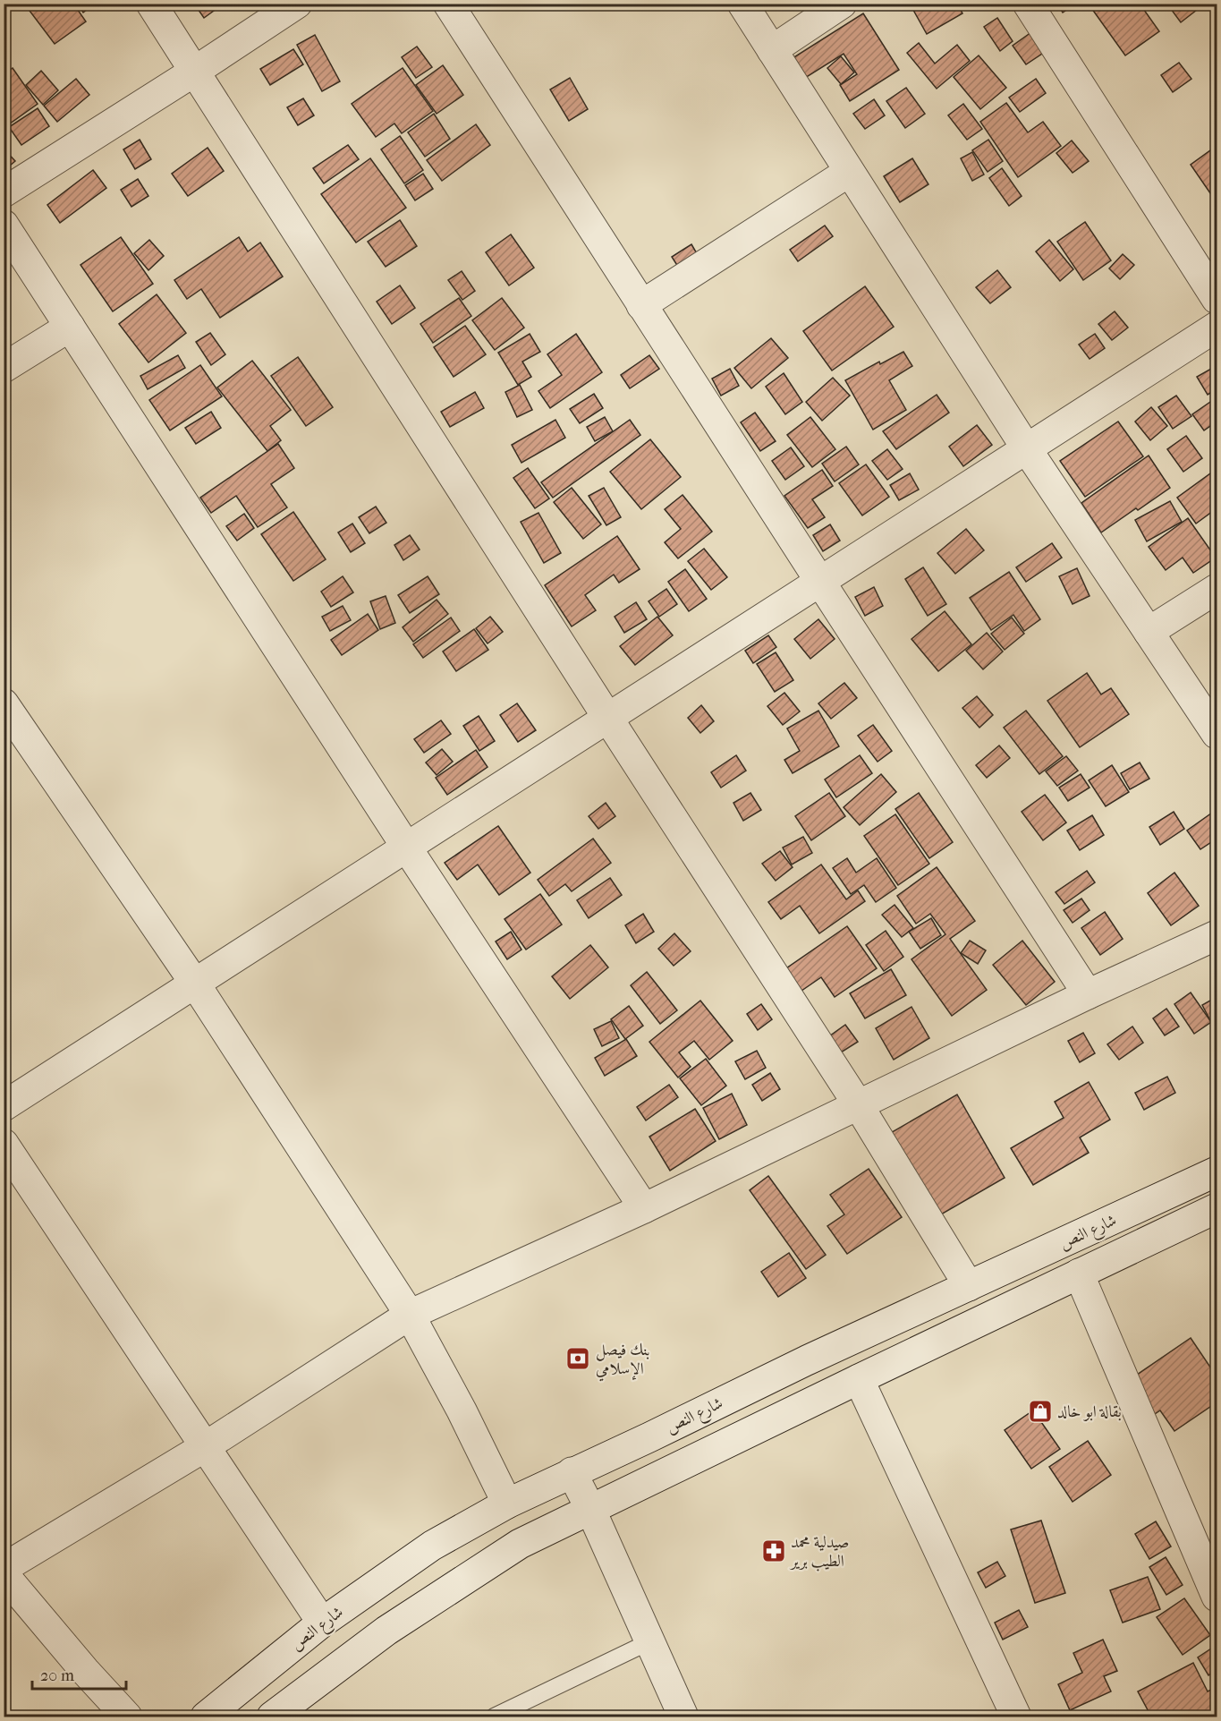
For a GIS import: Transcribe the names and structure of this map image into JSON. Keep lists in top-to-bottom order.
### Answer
{
  "streets": {
    "street": ["شارع النص"]
  },
  "places": {
    "bank": ["بنك فيصل الإسلامي"],
    "shop": ["بقالة ابو خالد"],
    "pharmacy": ["صيدلية محمد الطيب برير"]
  },
  "scale_bar": "20 m"
}
